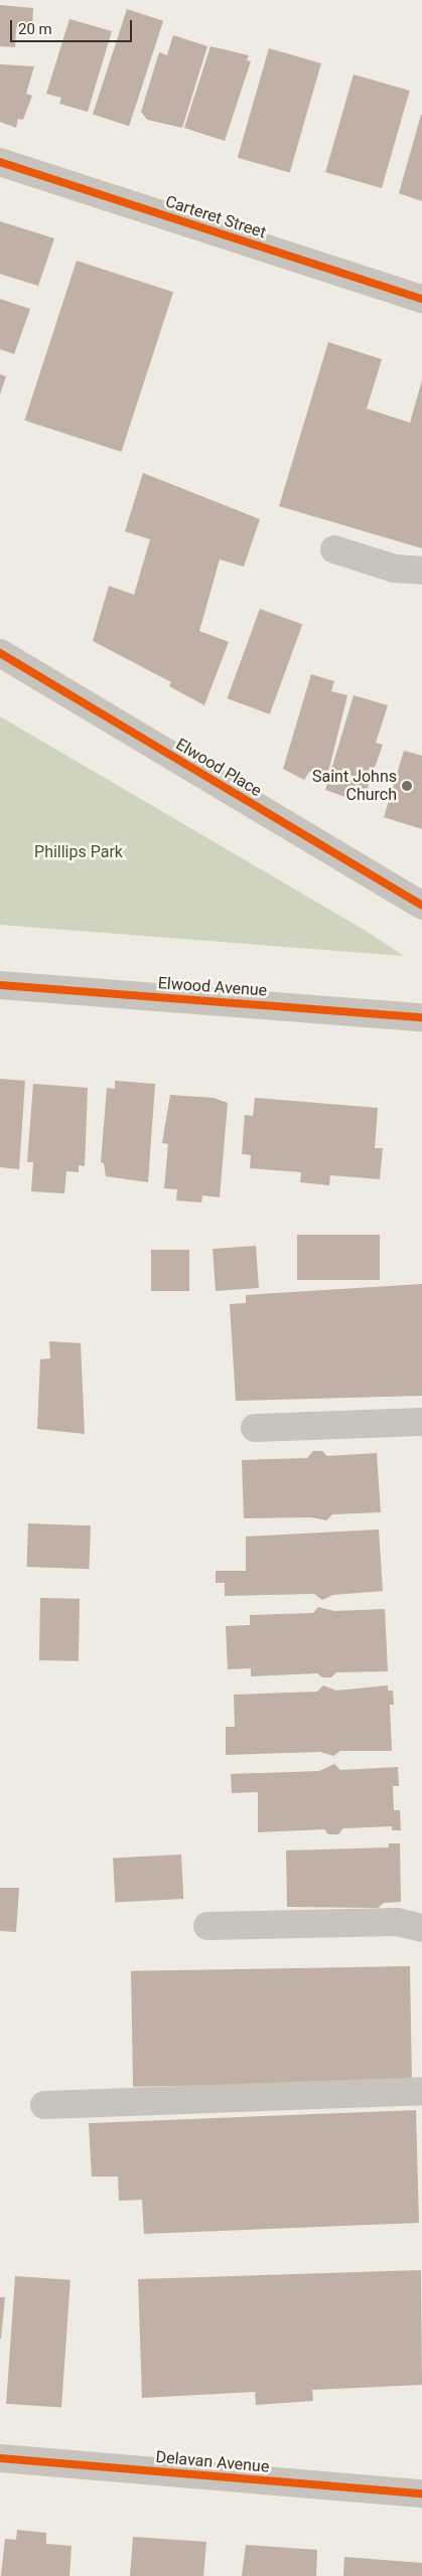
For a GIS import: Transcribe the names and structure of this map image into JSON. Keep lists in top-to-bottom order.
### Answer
{
  "streets": {
    "street": [
      "Carteret Street",
      "Elwood Place",
      "Elwood Avenue",
      "Delavan Avenue"
    ]
  },
  "parks": ["Phillips Park"],
  "places": ["Saint Johns Church"],
  "scale_bar": "20 m"
}
